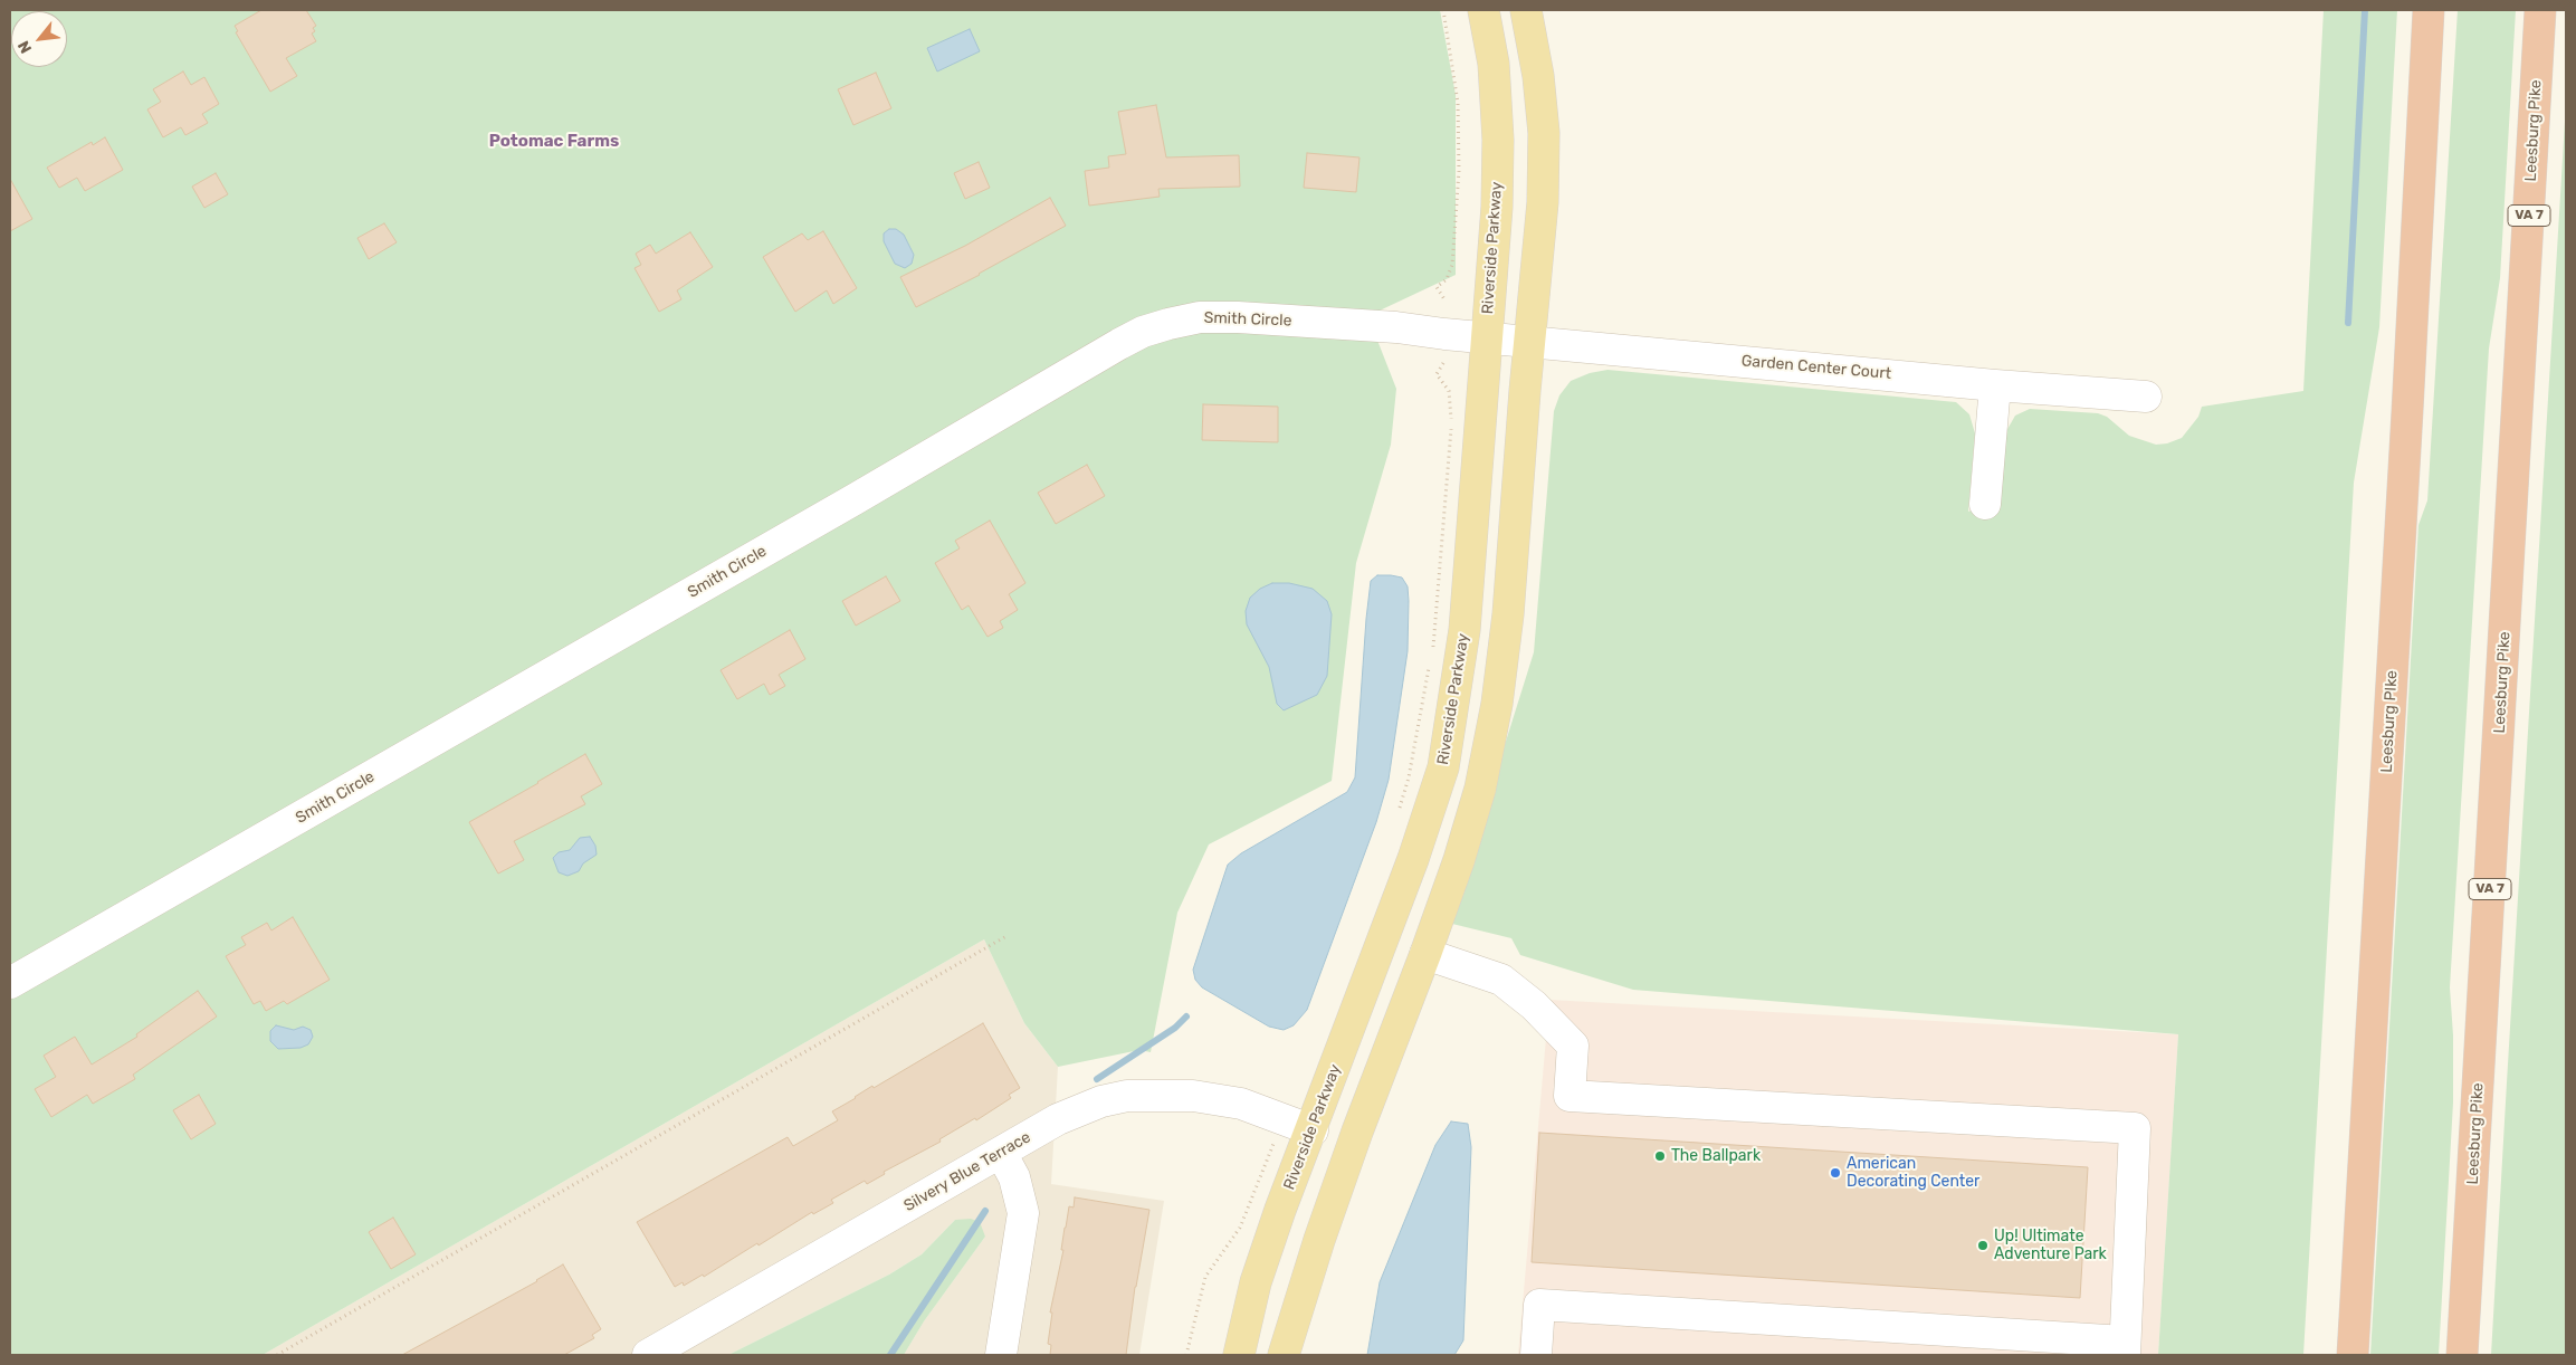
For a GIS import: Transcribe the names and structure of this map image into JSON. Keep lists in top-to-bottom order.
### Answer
{
  "streets": {
    "highway": ["Leesburg Pike", "VA 7", "Leesburg PIke"],
    "main road": ["Riverside Parkway"],
    "street": ["Smith Circle", "Garden Center Court", "Silvery Blue Terrace"]
  },
  "crossings": [
    ["Riverside Parkway", "Smith Circle"],
    ["Riverside Parkway", "Garden Center Court"],
    ["Riverside Parkway", "Silvery Blue Terrace"],
    ["Smith Circle", "Garden Center Court"]
  ],
  "districts": ["Potomac Farms"],
  "places": ["The Ballpark", "American Decorating Center", "Up! Ultimate Adventure Park"],
  "north": "bottom left"
}
